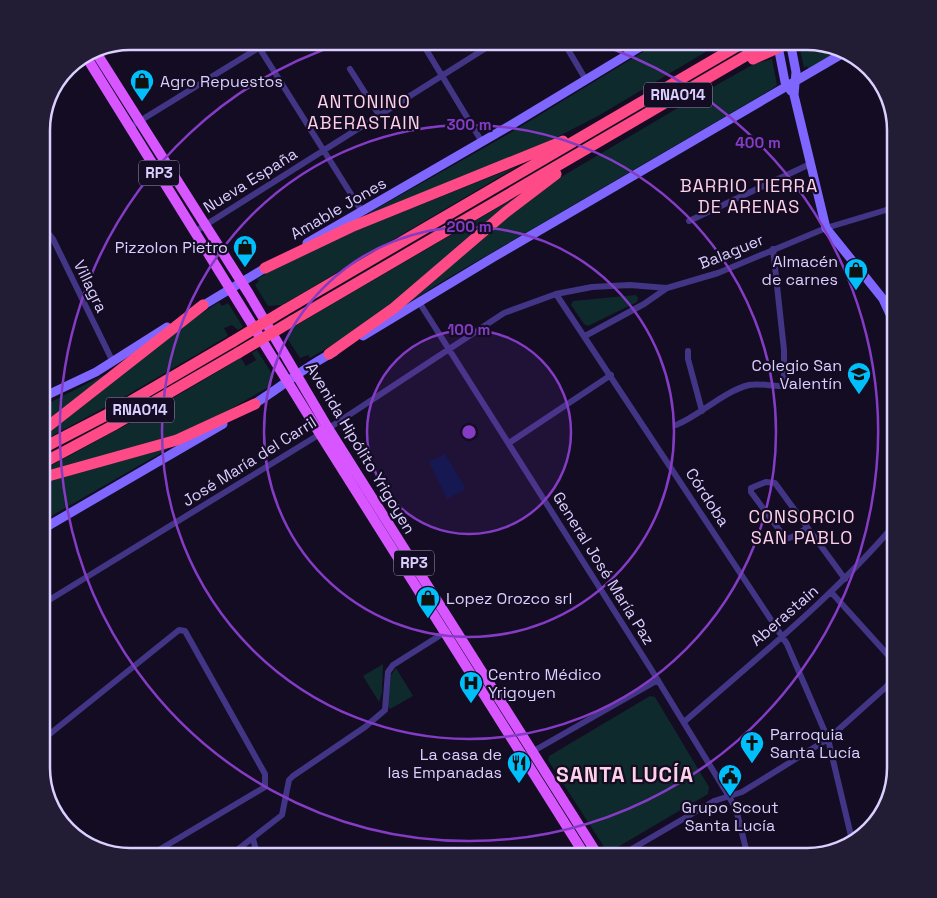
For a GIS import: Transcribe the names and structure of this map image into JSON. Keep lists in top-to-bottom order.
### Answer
{
  "streets": {
    "highway": ["RNA014"],
    "main road": ["RP3", "Avenida Hipólito Yrigoyen"],
    "street": [
      "Nueva España",
      "Amable Jones",
      "Balaguer",
      "Villagra",
      "José María del Carril",
      "Córdoba",
      "General José María Paz",
      "Aberastain"
    ]
  },
  "crossings": [
    ["Nueva España", "Avenida Hipólito Yrigoyen"],
    ["Amable Jones", "Villagra"],
    ["Amable Jones", "Avenida Hipólito Yrigoyen"],
    ["Balaguer", "José María del Carril"],
    ["Balaguer", "Córdoba"],
    ["Avenida Hipólito Yrigoyen", "José María del Carril"],
    ["José María del Carril", "Córdoba"],
    ["José María del Carril", "General José María Paz"],
    ["Córdoba", "Aberastain"],
    ["General José María Paz", "Aberastain"]
  ],
  "districts": [
    "ANTONINO ABERASTAIN",
    "BARRIO TIERRA DE ARENAS",
    "CONSORCIO SAN PABLO",
    "SANTA LUCÍA"
  ],
  "places": {
    "shop": [
      "Agro Repuestos",
      "Pizzolon Pietro",
      "Almacén de carnes",
      "Lopez Orozco srl"
    ],
    "school or university": ["Colegio San Valentín"],
    "hospital": ["Centro Médico Yrigoyen"],
    "church": ["Parroquia Santa Lucía"],
    "restaurant": ["La casa de las Empanadas"],
    "public building": ["Grupo Scout Santa Lucía"]
  },
  "rings": [
    "300 m",
    "400 m",
    "200 m",
    "100 m"
  ]
}
